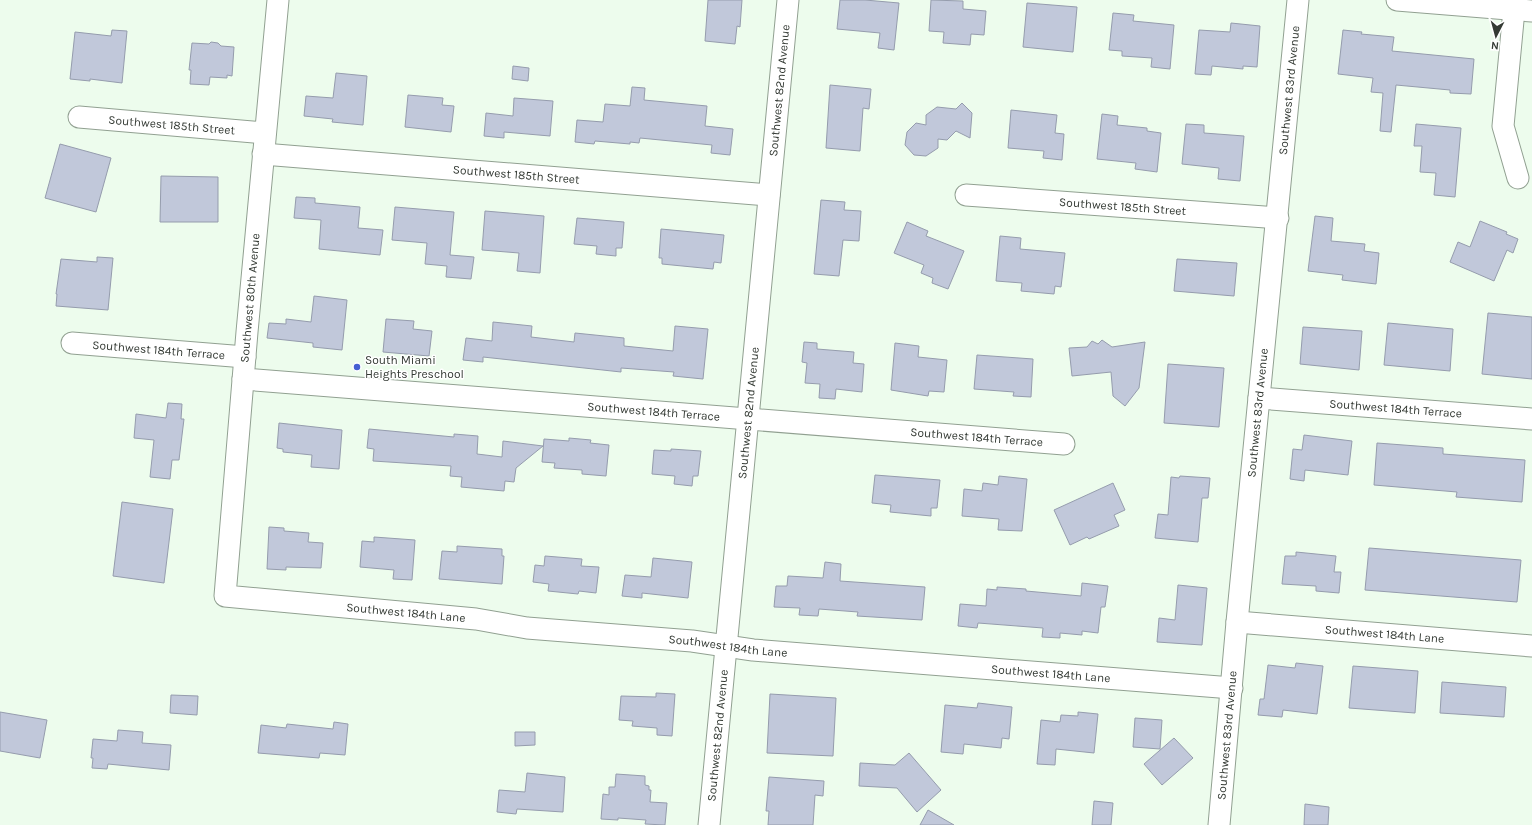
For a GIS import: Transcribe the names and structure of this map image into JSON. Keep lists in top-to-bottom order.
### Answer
{
  "streets": {
    "street": [
      "Southwest 82nd Avenue",
      "Southwest 83rd Avenue",
      "Southwest 185th Street",
      "Southwest 80th Avenue",
      "Southwest 184th Terrace",
      "Southwest 184th Lane"
    ]
  },
  "crossings": [
    ["Southwest 82nd Avenue", "Southwest 185th Street"],
    ["Southwest 82nd Avenue", "Southwest 184th Terrace"],
    ["Southwest 82nd Avenue", "Southwest 184th Lane"],
    ["Southwest 83rd Avenue", "Southwest 185th Street"],
    ["Southwest 83rd Avenue", "Southwest 184th Terrace"],
    ["Southwest 83rd Avenue", "Southwest 184th Lane"],
    ["Southwest 185th Street", "Southwest 80th Avenue"],
    ["Southwest 80th Avenue", "Southwest 184th Terrace"],
    ["Southwest 80th Avenue", "Southwest 184th Lane"]
  ],
  "places": ["South Miami Heights Preschool"],
  "north": "bottom"
}
